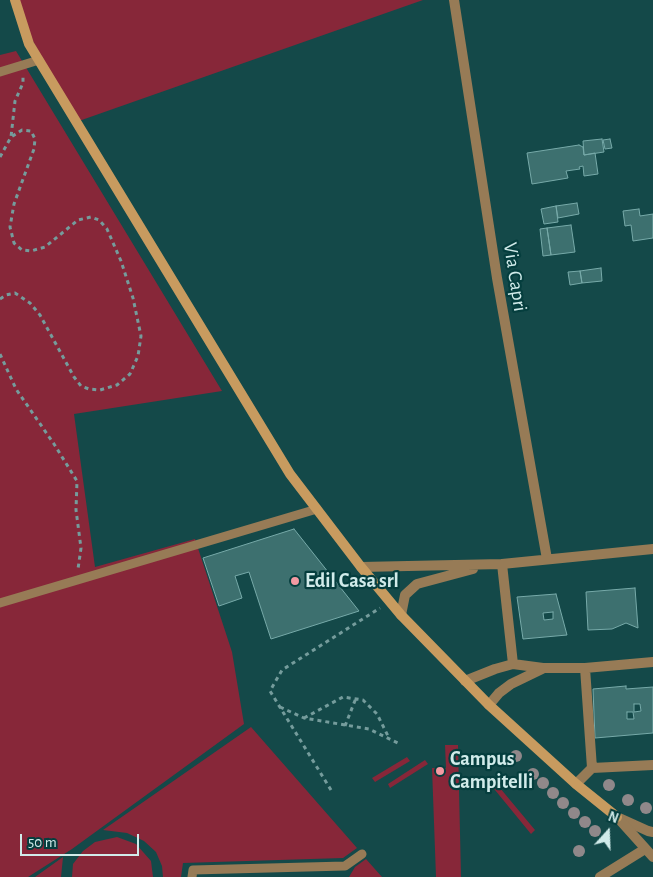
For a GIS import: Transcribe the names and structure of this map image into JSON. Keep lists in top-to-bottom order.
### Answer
{
  "streets": {
    "street": ["Via Capri"]
  },
  "places": ["Edil Casa srl", "Campus Campitelli"],
  "scale_bar": "50 m",
  "north": "top"
}
